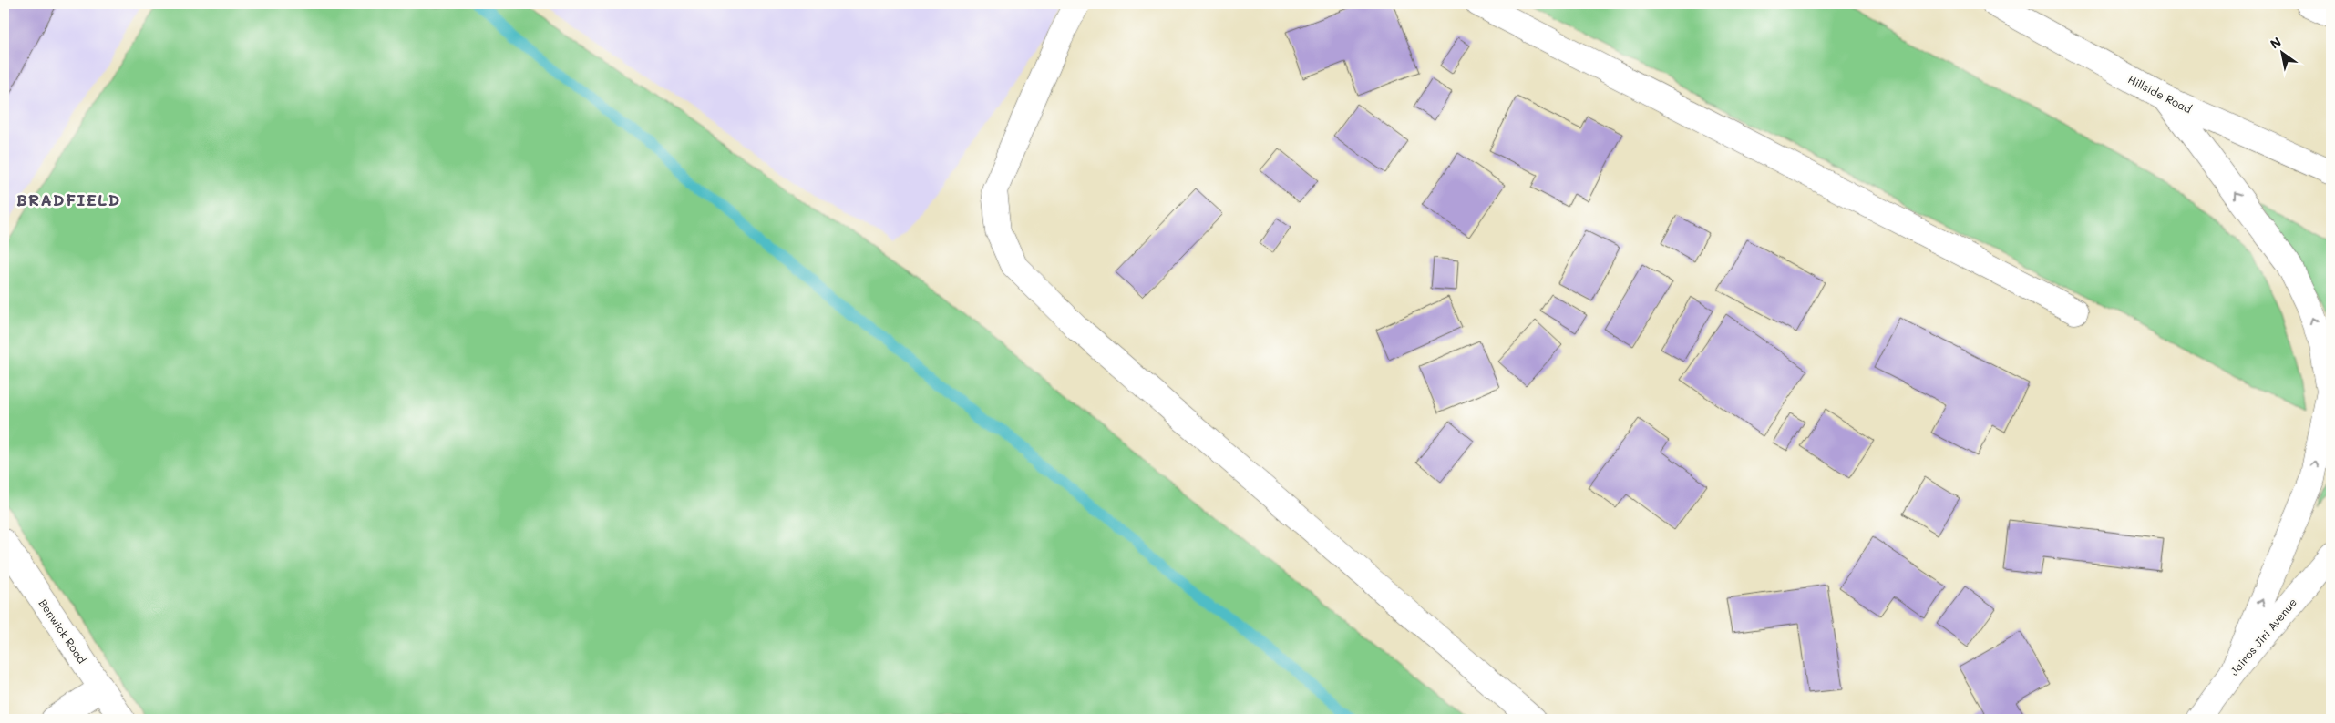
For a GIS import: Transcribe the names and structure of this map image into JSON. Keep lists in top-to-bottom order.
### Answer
{
  "streets": {
    "street": ["Hillside Road", "Benwick Road", "Jairos Jiri Avenue"]
  },
  "districts": ["BRADFIELD"],
  "north": "top left"
}
